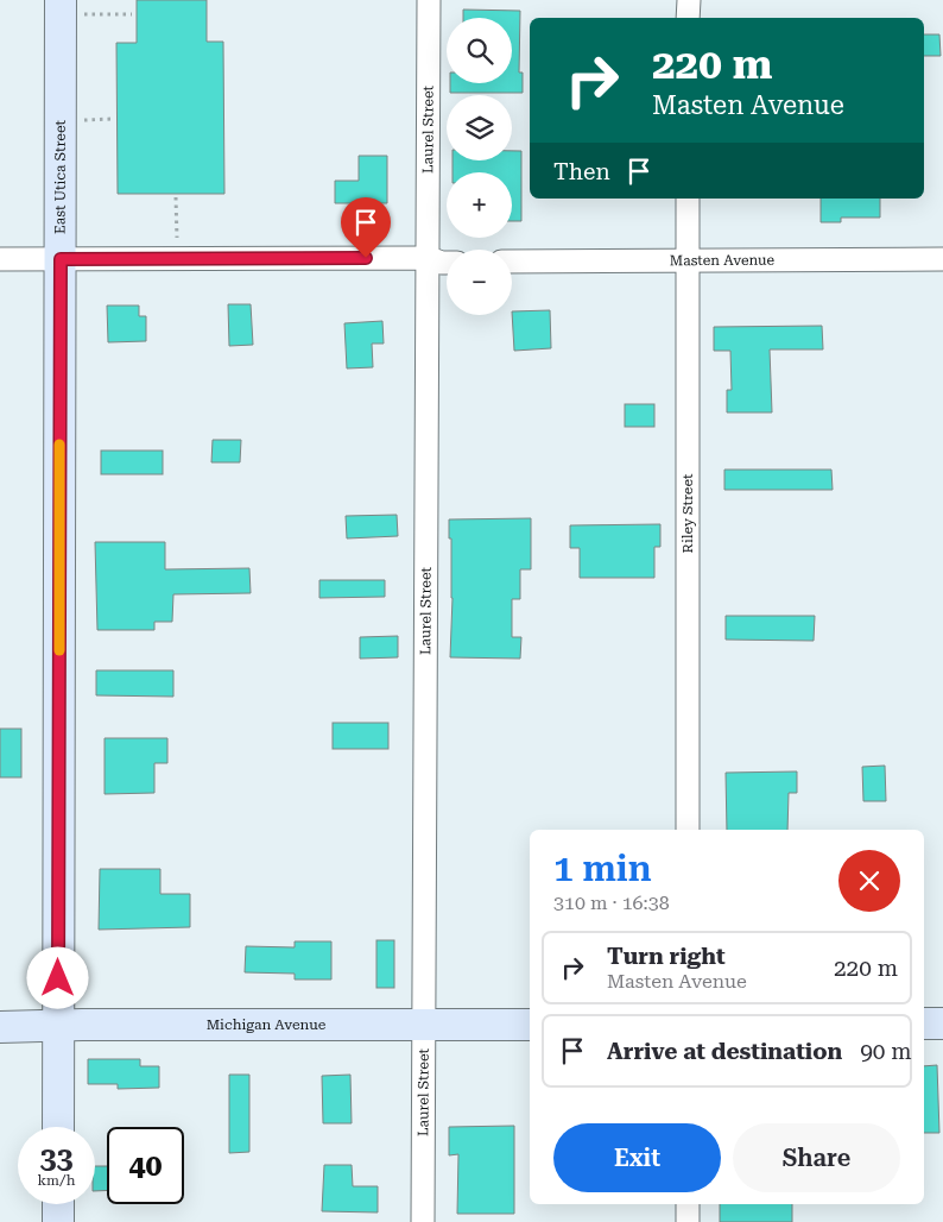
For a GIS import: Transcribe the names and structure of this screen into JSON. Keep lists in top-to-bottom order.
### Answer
{
  "streets": {
    "street": [
      "Laurel Street",
      "East Utica Street",
      "Masten Avenue",
      "Riley Street",
      "Michigan Avenue"
    ]
  },
  "crossings": [
    ["Laurel Street", "Michigan Avenue"],
    ["East Utica Street", "Michigan Avenue"],
    ["Masten Avenue", "Riley Street"]
  ],
  "page": {
    "map_buttons": ["+", "−"],
    "turn": ["220 m", "Masten Avenue"],
    "then": "Then",
    "heading": ["1 min", "310 m · 16:38"],
    "list": [
      {
        "name": "Turn right",
        "note": "Masten Avenue",
        "value": "220 m"
      },
      {
        "name": "Arrive at destination",
        "value": "90 m"
      }
    ],
    "buttons": ["Exit", "Share"],
    "speed": "33 km/h",
    "limit": "40"
  }
}
